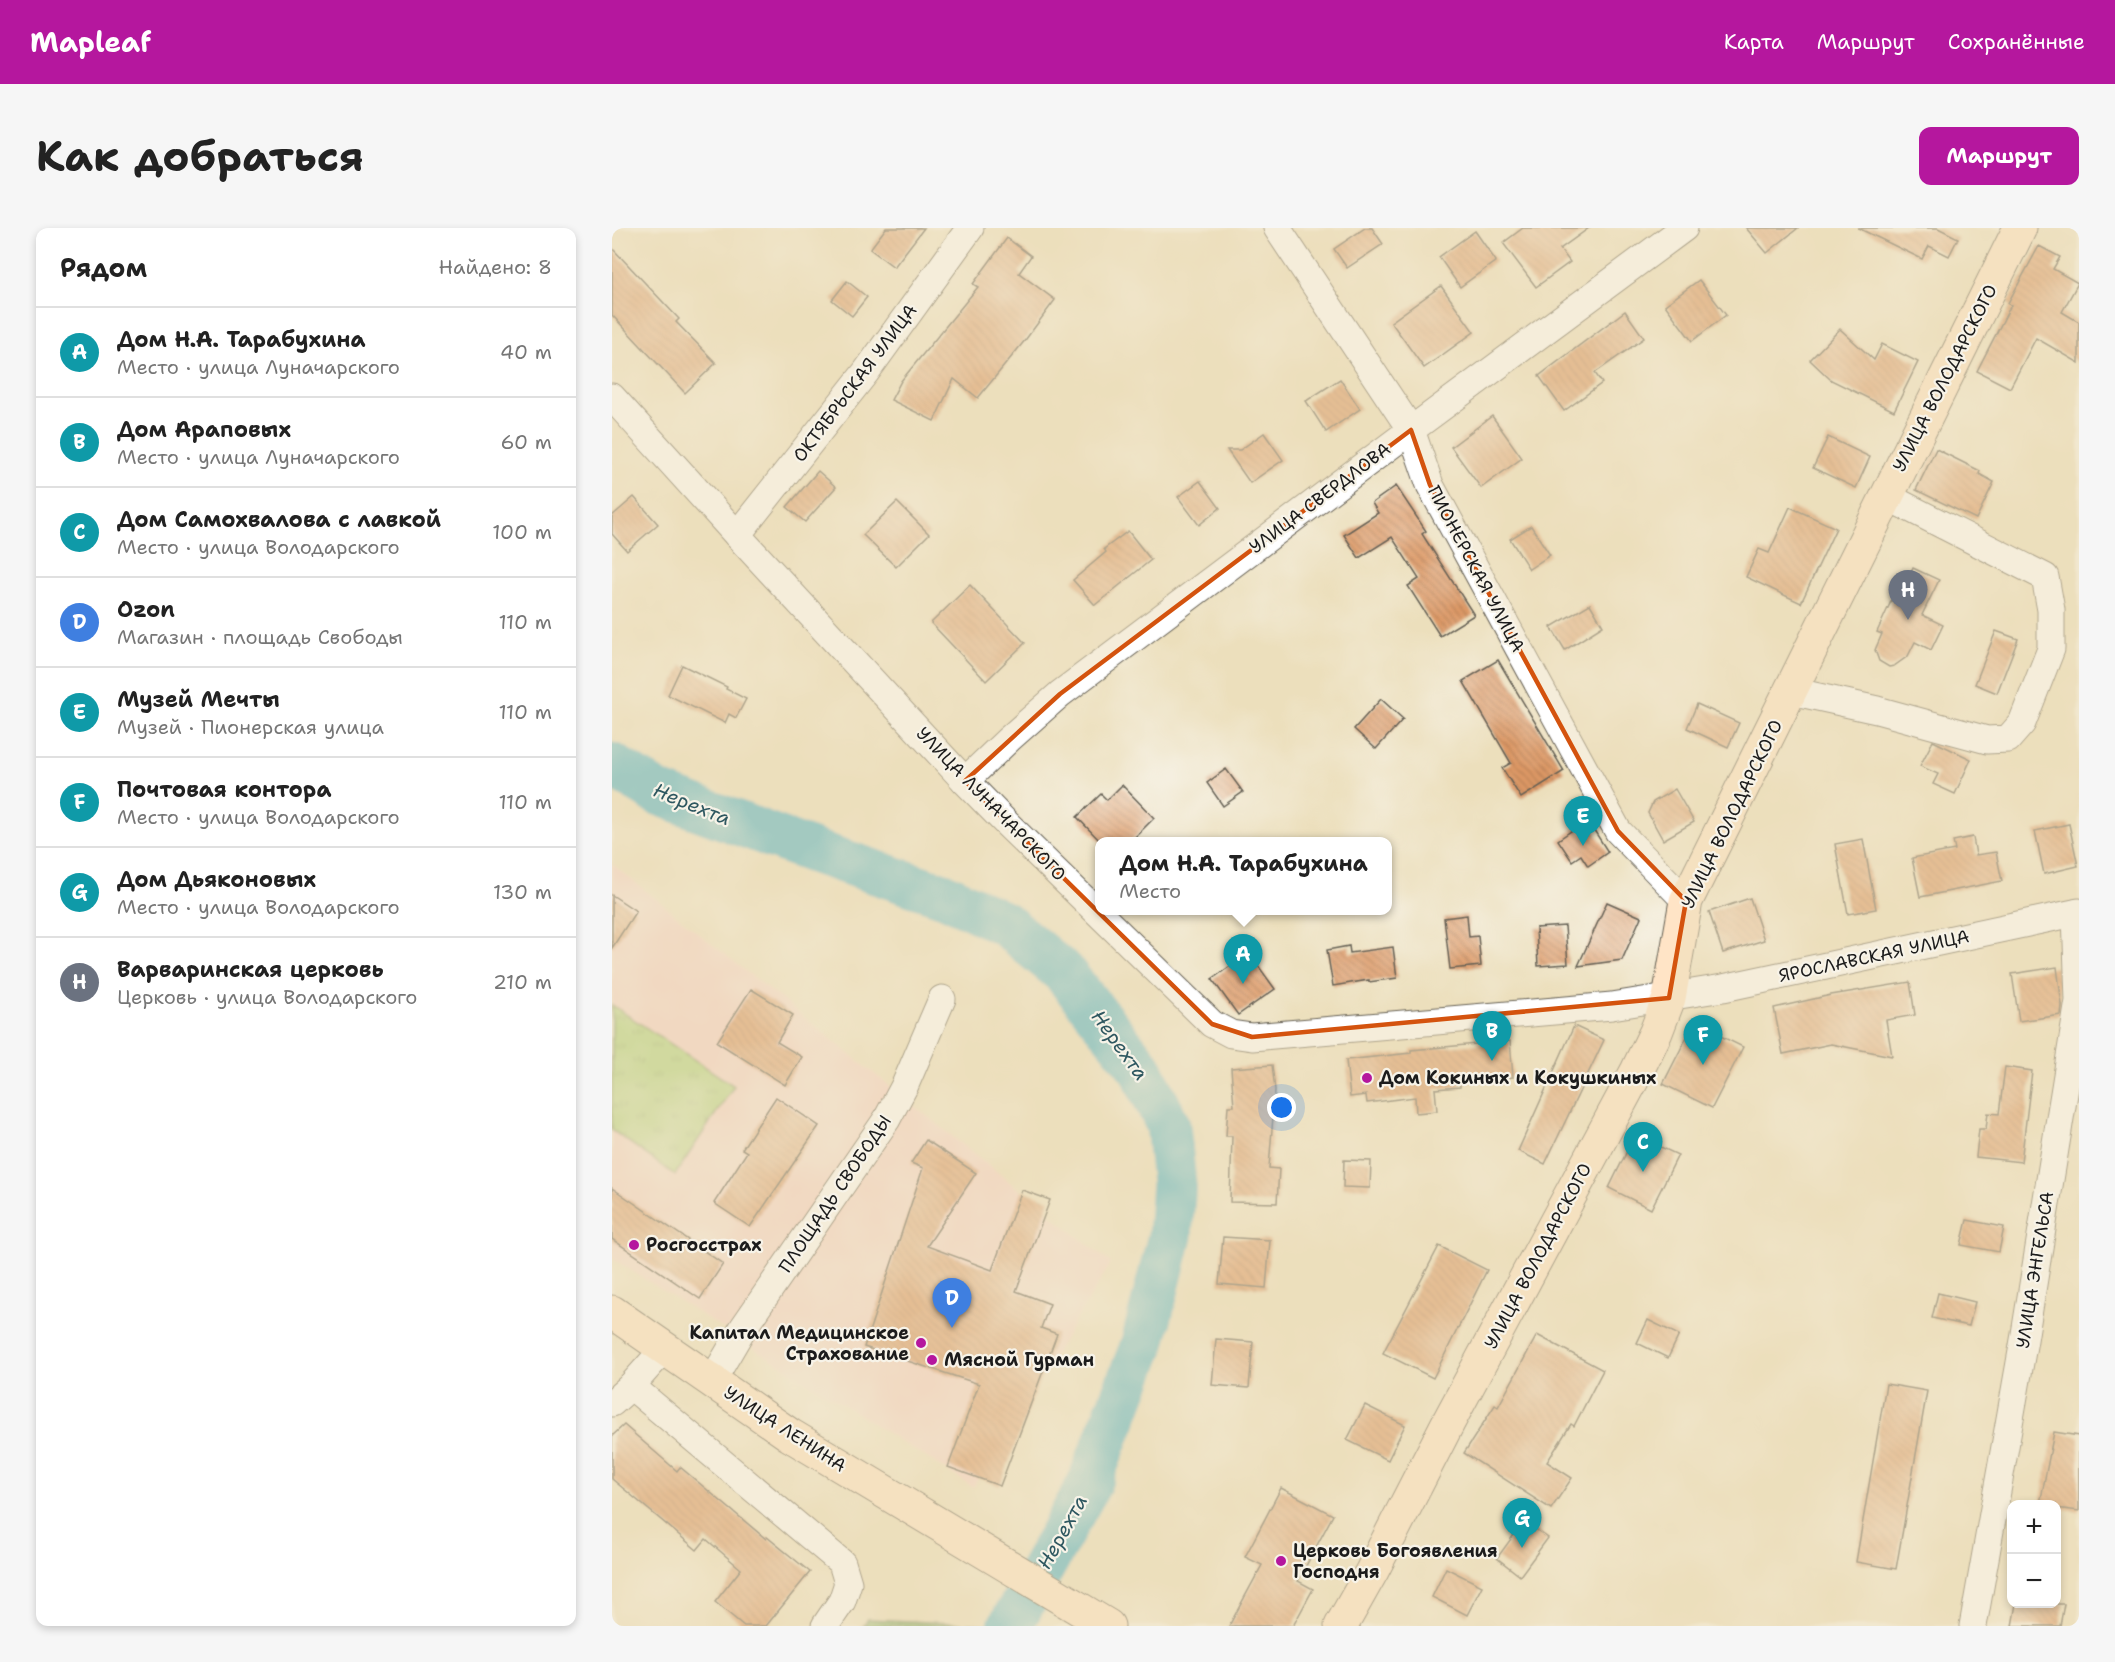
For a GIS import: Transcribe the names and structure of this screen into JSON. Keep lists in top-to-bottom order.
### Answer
{
  "streets": {
    "main road": ["УЛИЦА ВОЛОДАРСКОГО", "УЛИЦА ЛЕНИНА"],
    "street": [
      "ОКТЯБРЬСКАЯ УЛИЦА",
      "УЛИЦА СВЕРДЛОВА",
      "ПИОНЕРСКАЯ УЛИЦА",
      "УЛИЦА ЛУНАЧАРСКОГО",
      "ЯРОСЛАВСКАЯ УЛИЦА",
      "ПЛОЩАДЬ СВОБОДЫ",
      "УЛИЦА ЭНГЕЛЬСА"
    ]
  },
  "crossings": [
    ["УЛИЦА ВОЛОДАРСКОГО", "ПИОНЕРСКАЯ УЛИЦА"],
    ["УЛИЦА ВОЛОДАРСКОГО", "УЛИЦА ЛУНАЧАРСКОГО"],
    ["УЛИЦА ВОЛОДАРСКОГО", "ЯРОСЛАВСКАЯ УЛИЦА"],
    ["ОКТЯБРЬСКАЯ УЛИЦА", "УЛИЦА ЛУНАЧАРСКОГО"],
    ["УЛИЦА СВЕРДЛОВА", "ПИОНЕРСКАЯ УЛИЦА"],
    ["УЛИЦА СВЕРДЛОВА", "УЛИЦА ЛУНАЧАРСКОГО"],
    ["УЛИЦА ЛУНАЧАРСКОГО", "ЯРОСЛАВСКАЯ УЛИЦА"],
    ["ЯРОСЛАВСКАЯ УЛИЦА", "УЛИЦА ЭНГЕЛЬСА"],
    ["ПЛОЩАДЬ СВОБОДЫ", "УЛИЦА ЛЕНИНА"]
  ],
  "water": ["Нерехта"],
  "places": [
    "Дом Кокиных и Кокушкиных",
    "Росгосстрах",
    "Капитал Медицинское Страхование",
    "Мясной Гурман",
    "Церковь Богоявления Господня"
  ],
  "page": {
    "header": "Mapleaf",
    "nav": ["Карта", "Маршрут", "Сохранённые"],
    "buttons": "Маршрут",
    "title": "Как добраться",
    "heading": ["Рядом", "Найдено: 8"],
    "list": [
      {
        "mark": "A",
        "name": "Дом Н.А. Тарабухина",
        "note": "Место · улица Луначарского",
        "value": "40 m"
      },
      {
        "mark": "B",
        "name": "Дом Араповых",
        "note": "Место · улица Луначарского",
        "value": "60 m"
      },
      {
        "mark": "C",
        "name": "Дом Самохвалова с лавкой",
        "note": "Место · улица Володарского",
        "value": "100 m"
      },
      {
        "mark": "D",
        "name": "Ozon",
        "note": "Магазин · площадь Свободы",
        "value": "110 m"
      },
      {
        "mark": "E",
        "name": "Музей Мечты",
        "note": "Музей · Пионерская улица",
        "value": "110 m"
      },
      {
        "mark": "F",
        "name": "Почтовая контора",
        "note": "Место · улица Володарского",
        "value": "110 m"
      },
      {
        "mark": "G",
        "name": "Дом Дьяконовых",
        "note": "Место · улица Володарского",
        "value": "130 m"
      },
      {
        "mark": "H",
        "name": "Варваринская церковь",
        "note": "Церковь · улица Володарского",
        "value": "210 m"
      }
    ],
    "pins": [
      "H",
      "E",
      "A",
      "B",
      "F",
      "C",
      "D",
      "G"
    ],
    "popup": ["Дом Н.А. Тарабухина", "Место"],
    "map_buttons": ["+", "−"]
  }
}
